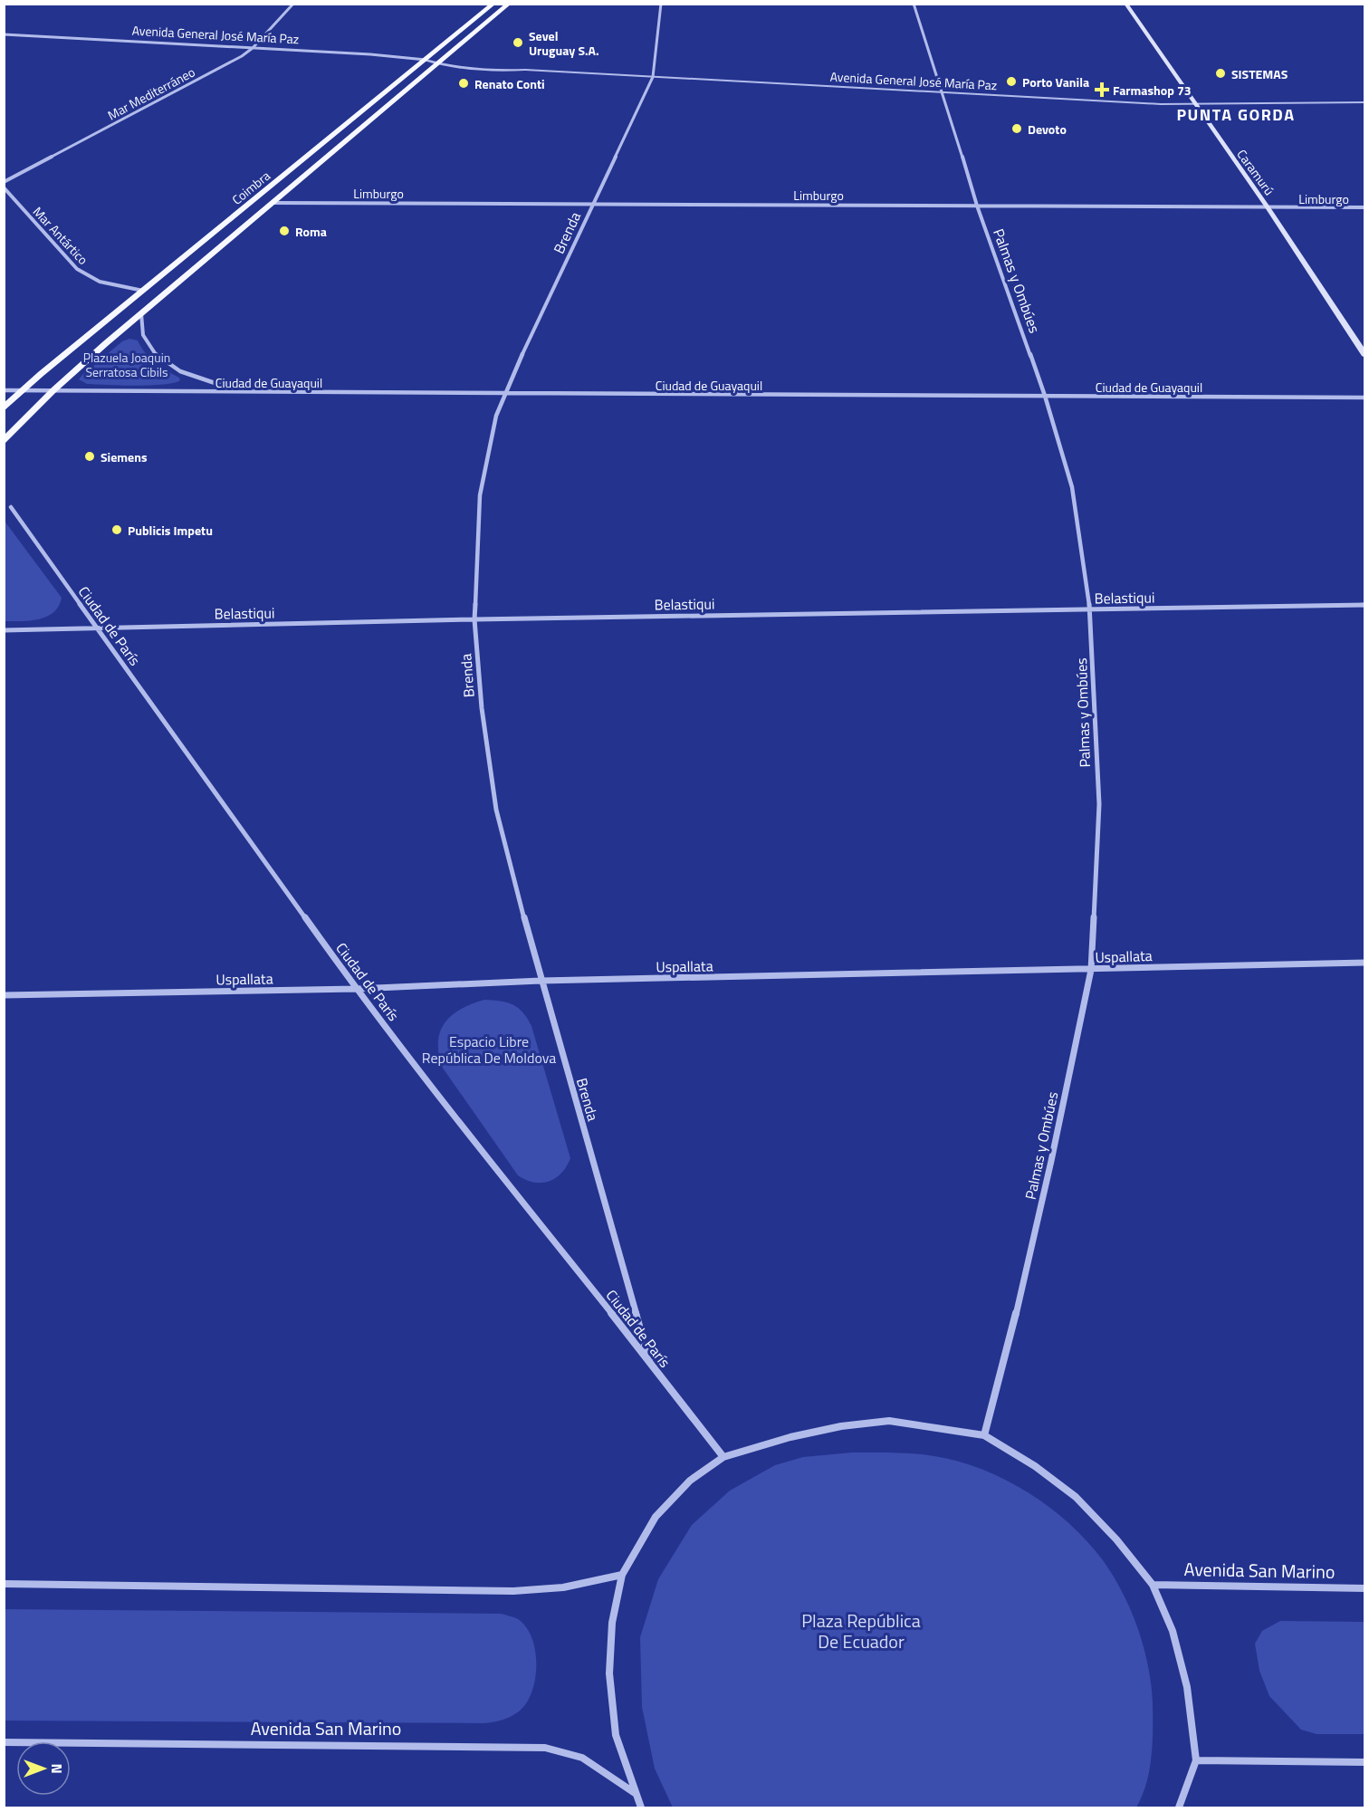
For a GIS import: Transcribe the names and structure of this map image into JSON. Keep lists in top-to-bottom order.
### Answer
{
  "streets": {
    "main road": ["Caramurú", "Coimbra"],
    "street": [
      "Avenida General José María Paz",
      "Mar Mediterráneo",
      "Limburgo",
      "Brenda",
      "Mar Antártico",
      "Palmas y Ombúes",
      "Ciudad de Guayaquil",
      "Belastiqui",
      "Ciudad de París",
      "Uspallata",
      "Avenida San Marino"
    ]
  },
  "crossings": [
    ["Avenida General José María Paz", "Mar Mediterráneo"],
    ["Avenida General José María Paz", "Caramurú"],
    ["Avenida General José María Paz", "Coimbra"],
    ["Avenida General José María Paz", "Brenda"],
    ["Avenida General José María Paz", "Palmas y Ombúes"],
    ["Caramurú", "Limburgo"],
    ["Coimbra", "Limburgo"],
    ["Coimbra", "Mar Antártico"],
    ["Coimbra", "Ciudad de Guayaquil"],
    ["Limburgo", "Brenda"],
    ["Limburgo", "Palmas y Ombúes"],
    ["Brenda", "Ciudad de Guayaquil"],
    ["Brenda", "Belastiqui"],
    ["Brenda", "Ciudad de París"],
    ["Brenda", "Uspallata"],
    ["Palmas y Ombúes", "Ciudad de Guayaquil"],
    ["Palmas y Ombúes", "Belastiqui"],
    ["Palmas y Ombúes", "Uspallata"],
    ["Belastiqui", "Ciudad de París"],
    ["Ciudad de París", "Uspallata"]
  ],
  "districts": ["PUNTA GORDA"],
  "parks": ["Plazuela Joaquin Serratosa Cibils", "Espacio Libre República De Moldova", "Plaza República De Ecuador"],
  "places": {
    "other": [
      "Sevel Uruguay S.A.",
      "SISTEMAS",
      "Porto Vanila",
      "Renato Conti",
      "Devoto",
      "Roma",
      "Siemens",
      "Publicis Impetu"
    ],
    "health": ["Farmashop 73"]
  },
  "north": "right"
}
